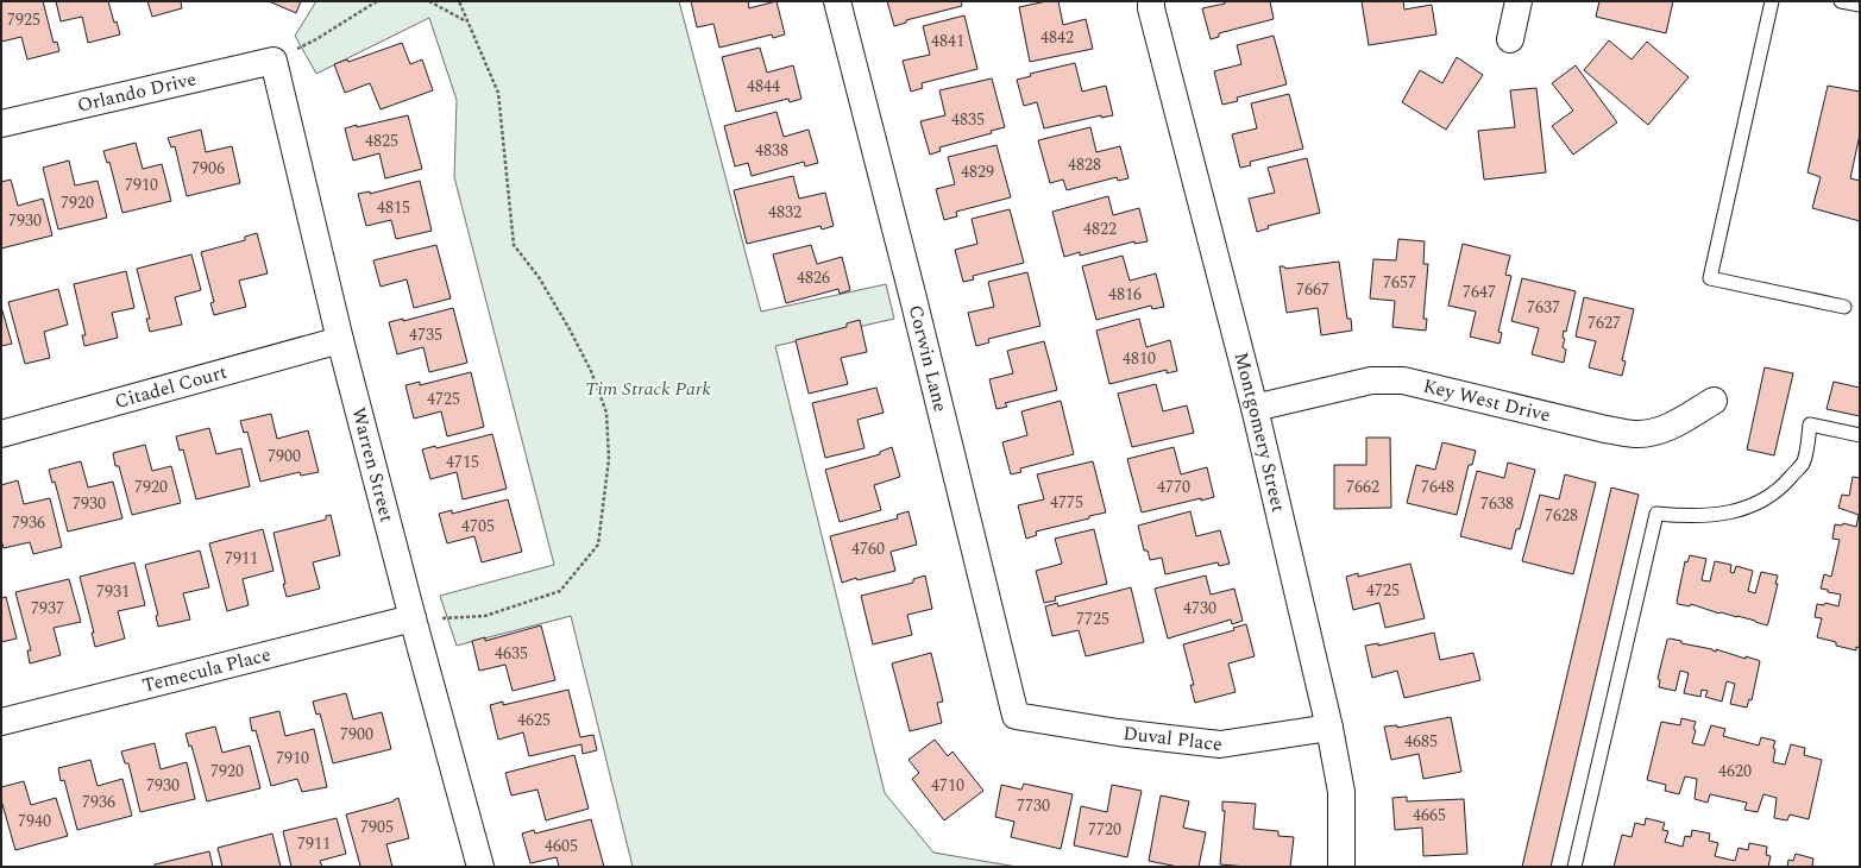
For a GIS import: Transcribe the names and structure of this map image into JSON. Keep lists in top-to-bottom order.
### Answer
{
  "streets": {
    "street": [
      "Orlando Drive",
      "Corwin Lane",
      "Citadel Court",
      "Key West Drive",
      "Montgomery Street",
      "Warren Street",
      "Temecula Place",
      "Duval Place"
    ]
  },
  "crossings": [
    ["Orlando Drive", "Warren Street"],
    ["Corwin Lane", "Duval Place"],
    ["Citadel Court", "Warren Street"],
    ["Key West Drive", "Montgomery Street"],
    ["Montgomery Street", "Duval Place"],
    ["Warren Street", "Temecula Place"]
  ],
  "parks": ["Tim Strack Park"],
  "house_numbers": [
    "7925",
    "4842",
    "4841",
    "4844",
    "4835",
    "4825",
    "4838",
    "4828",
    "7906",
    "4829",
    "7910",
    "7920",
    "4815",
    "4832",
    "7930",
    "4822",
    "4826",
    "7657",
    "7667",
    "7647",
    "4816",
    "7637",
    "7627",
    "4735",
    "4810",
    "4725",
    "7900",
    "4715",
    "7920",
    "4770",
    "7662",
    "7648",
    "4775",
    "7930",
    "7638",
    "7628",
    "7936",
    "4705",
    "4760",
    "7911",
    "4725",
    "7931",
    "7937",
    "4730",
    "7725",
    "4635",
    "4625",
    "7900",
    "4685",
    "7910",
    "7920",
    "4620",
    "7930",
    "4710",
    "7936",
    "7730",
    "4665",
    "7940",
    "7905",
    "7720",
    "7911",
    "4605"
  ]
}
